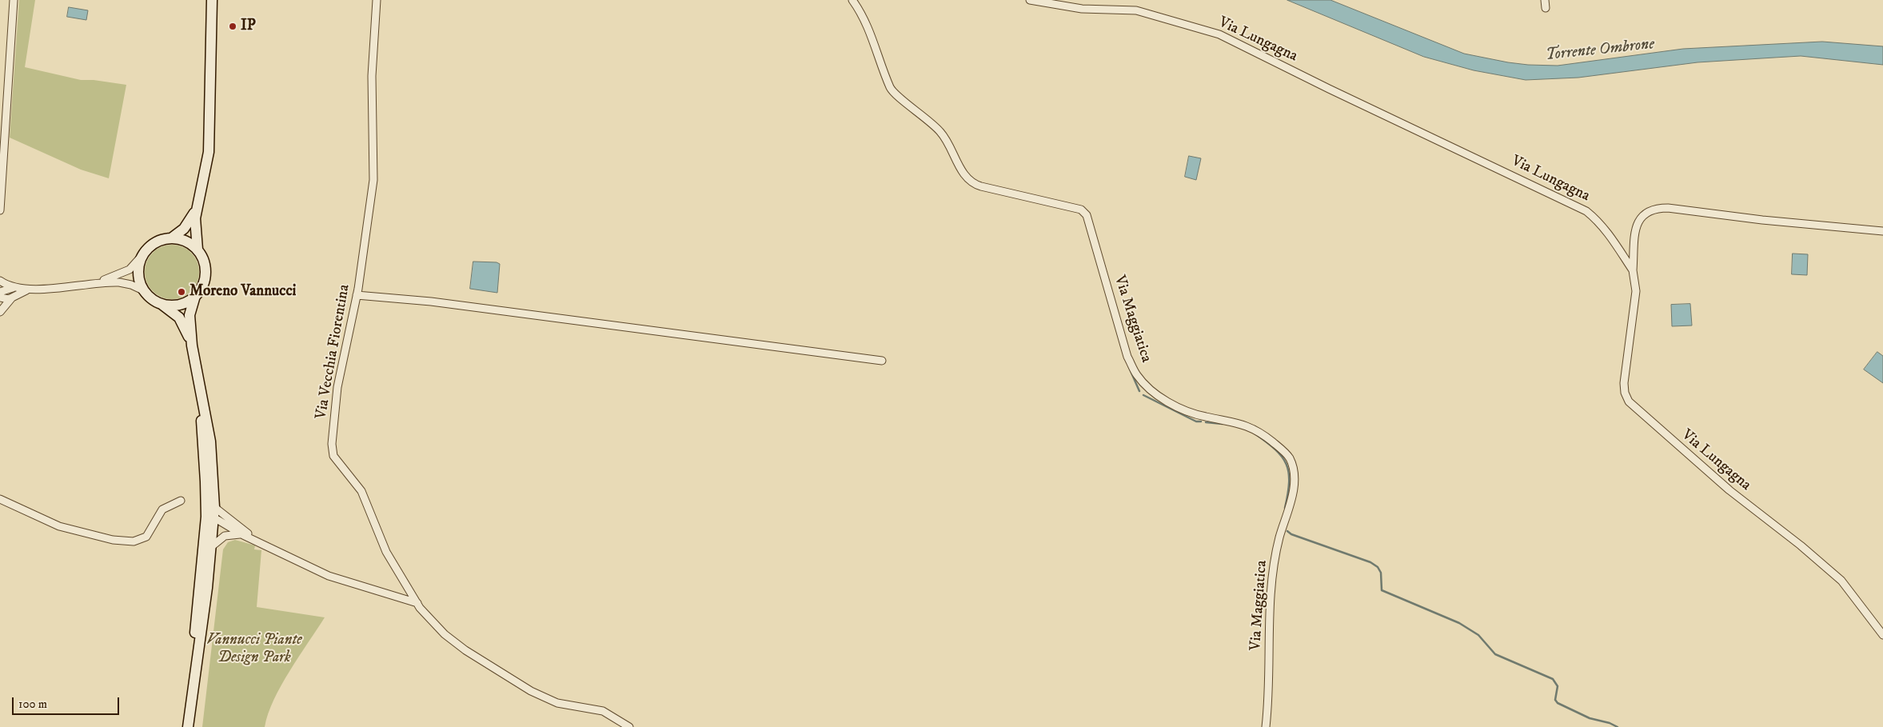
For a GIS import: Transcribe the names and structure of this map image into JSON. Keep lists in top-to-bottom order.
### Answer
{
  "streets": {
    "street": ["Via Lungagna", "Via Maggiatica", "Via Vecchia Fiorentina"]
  },
  "water": ["Torrente Ombrone"],
  "parks": ["Vannucci Piante Design Park"],
  "places": ["IP", "Moreno Vannucci"],
  "scale_bar": "100 m"
}
